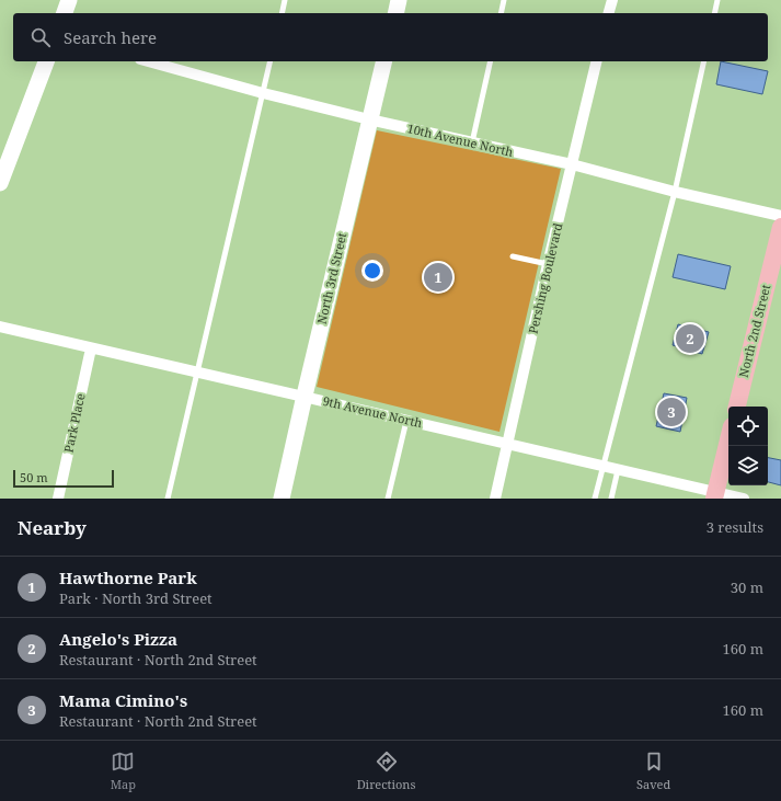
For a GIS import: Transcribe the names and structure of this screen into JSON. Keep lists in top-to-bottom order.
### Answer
{
  "streets": {
    "main road": ["North 2nd Street"],
    "street": [
      "10th Avenue North",
      "North 3rd Street",
      "Pershing Boulevard",
      "9th Avenue North",
      "Park Place"
    ]
  },
  "crossings": [
    ["10th Avenue North", "North 3rd Street"],
    ["10th Avenue North", "Pershing Boulevard"],
    ["North 3rd Street", "9th Avenue North"],
    ["Pershing Boulevard", "9th Avenue North"],
    ["9th Avenue North", "Park Place"]
  ],
  "scale_bar": "50 m",
  "page": {
    "search": "Search here",
    "pins": ["1", "2", "3"],
    "scale": "50 m",
    "heading": ["Nearby", "3 results"],
    "list": [
      {
        "mark": "1",
        "name": "Hawthorne Park",
        "note": "Park · North 3rd Street",
        "value": "30 m"
      },
      {
        "mark": "2",
        "name": "Angelo's Pizza",
        "note": "Restaurant · North 2nd Street",
        "value": "160 m"
      },
      {
        "mark": "3",
        "name": "Mama Cimino's",
        "note": "Restaurant · North 2nd Street",
        "value": "160 m"
      }
    ],
    "nav": ["Map", "Directions", "Saved"]
  }
}
